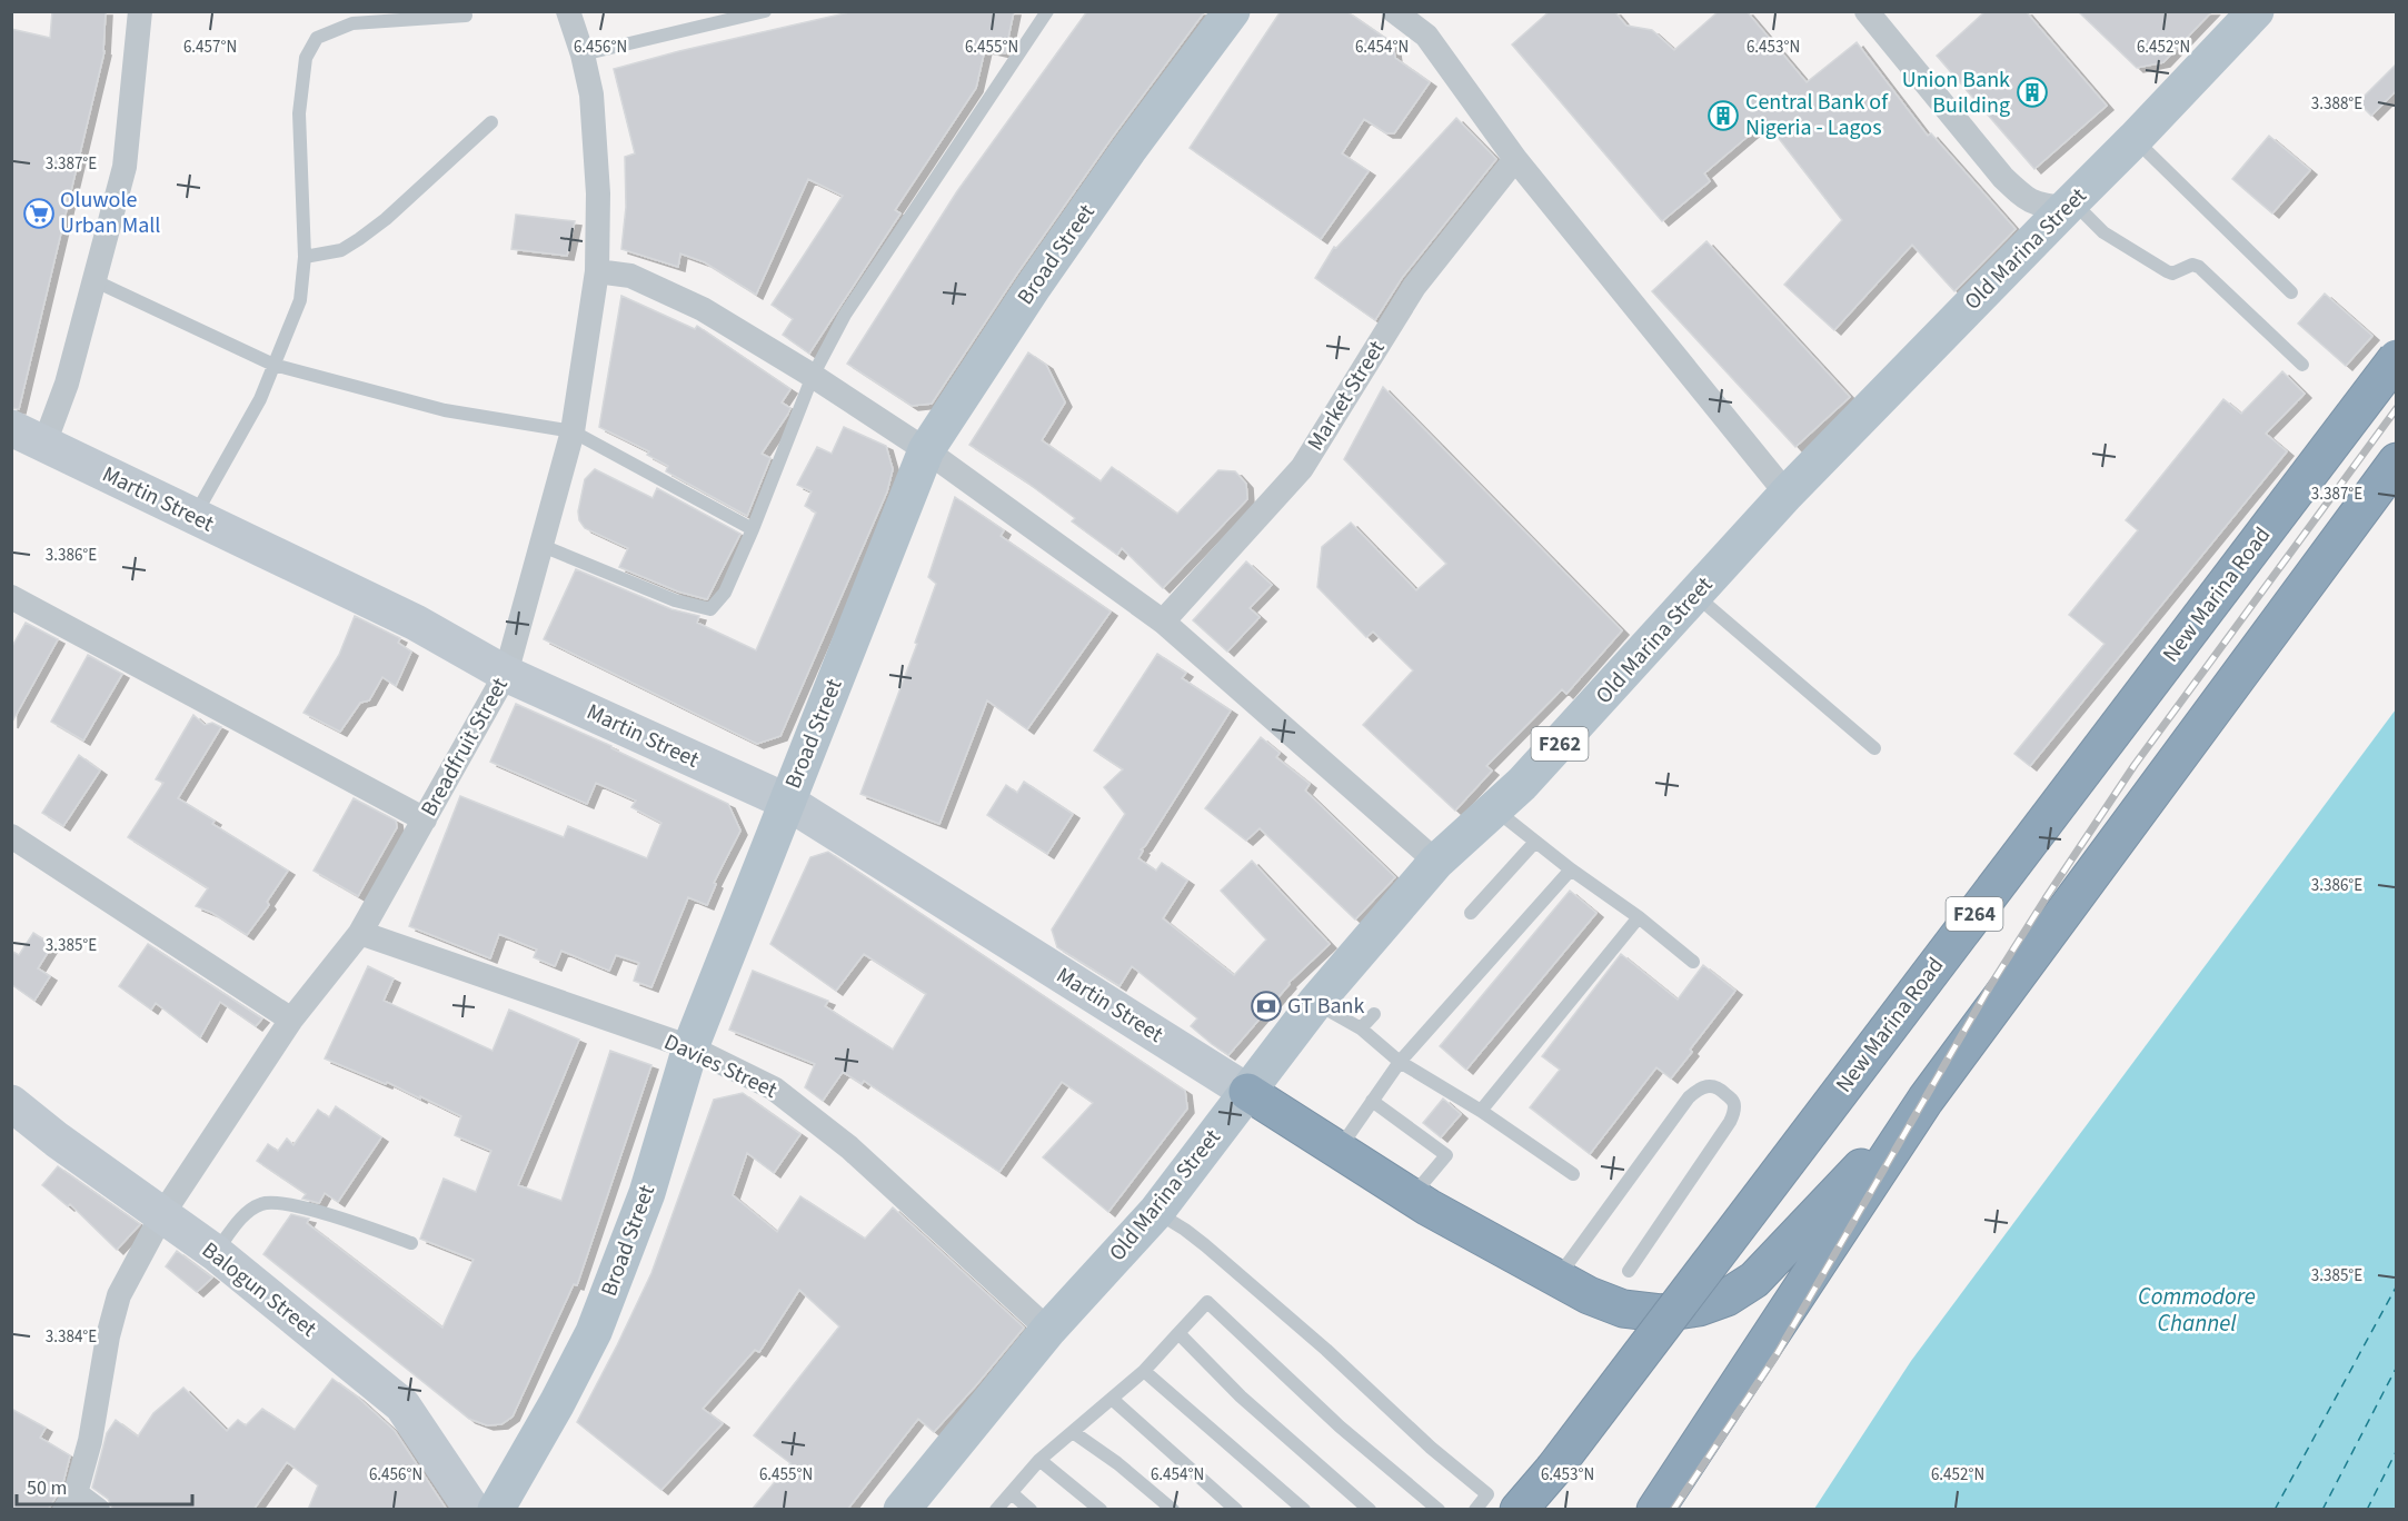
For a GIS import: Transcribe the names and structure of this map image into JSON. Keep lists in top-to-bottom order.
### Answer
{
  "streets": {
    "highway": ["New Marina Road", "F264"],
    "main road": ["Old Marina Street", "Broad Street", "F262"],
    "street": [
      "Market Street",
      "Martin Street",
      "Breadfruit Street",
      "Davies Street",
      "Balogun Street"
    ]
  },
  "crossings": [
    ["Old Marina Street", "Martin Street"],
    ["Old Marina Street", "Davies Street"],
    ["Broad Street", "Martin Street"],
    ["Broad Street", "Davies Street"],
    ["Martin Street", "Breadfruit Street"],
    ["New Marina Road", "F264"],
    ["Breadfruit Street", "Davies Street"],
    ["Breadfruit Street", "Balogun Street"]
  ],
  "water": ["Commodore Channel"],
  "places": {
    "building": ["Union Bank Building", "Central Bank of Nigeria - Lagos"],
    "supermarket": ["Oluwole Urban Mall"],
    "bank": ["GT Bank"]
  },
  "scale_bar": "50 m",
  "coordinates": [
    "6.457°N",
    "6.456°N",
    "6.455°N",
    "6.454°N",
    "6.453°N",
    "6.452°N",
    "3.388°E",
    "3.387°E",
    "3.386°E",
    "3.385°E",
    "3.384°E"
  ]
}
